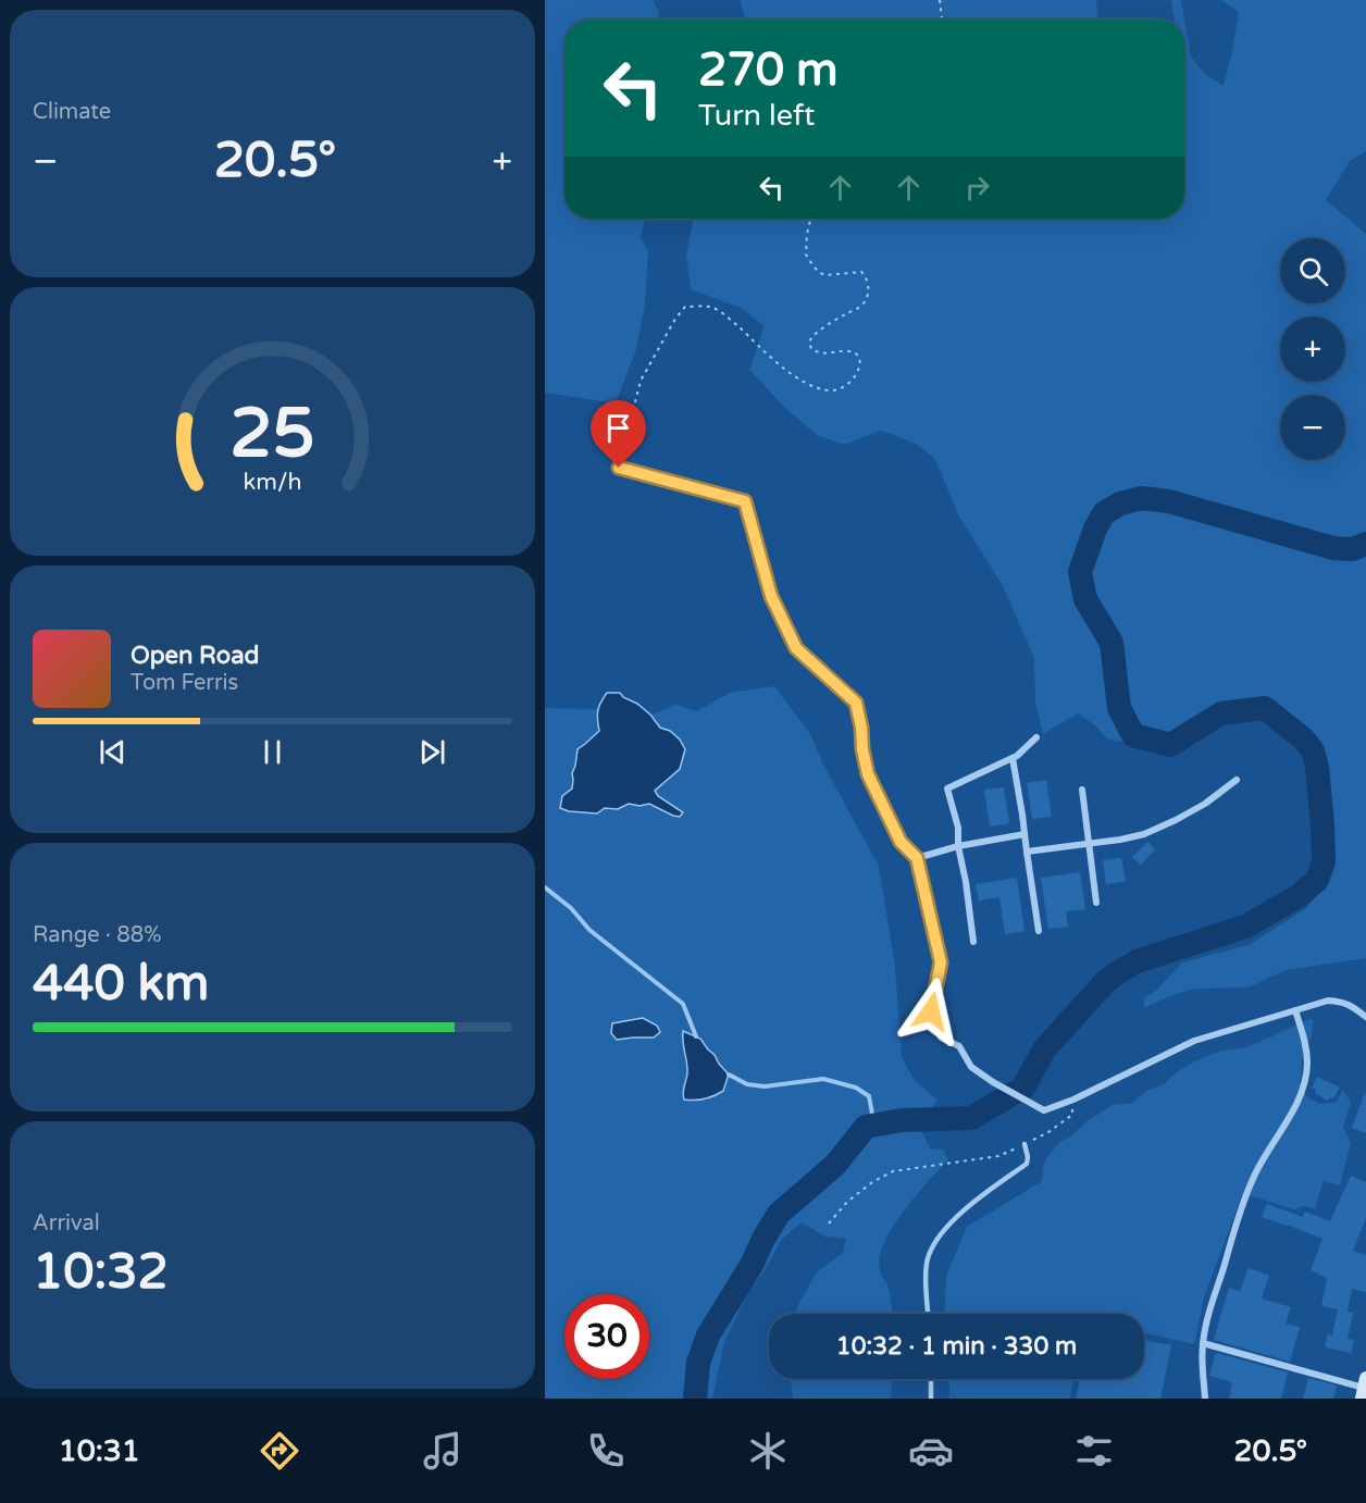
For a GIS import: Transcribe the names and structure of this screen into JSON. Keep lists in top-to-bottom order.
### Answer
{
  "page": {
    "tile": [
      "Climate",
      ["Range · 88%", "440 km"],
      ["Arrival", "10:32"]
    ],
    "turn": ["270 m", "Turn left"],
    "heat": ["−", "20.5°", "+"],
    "map_buttons": ["+", "−"],
    "song": ["Open Road", "Tom Ferris"],
    "limit": "30",
    "trip": "10:32 · 1 min · 330 m",
    "tabs": ["10:31", "20.5°"],
    "gauge": ["25", "km/h"]
  }
}
